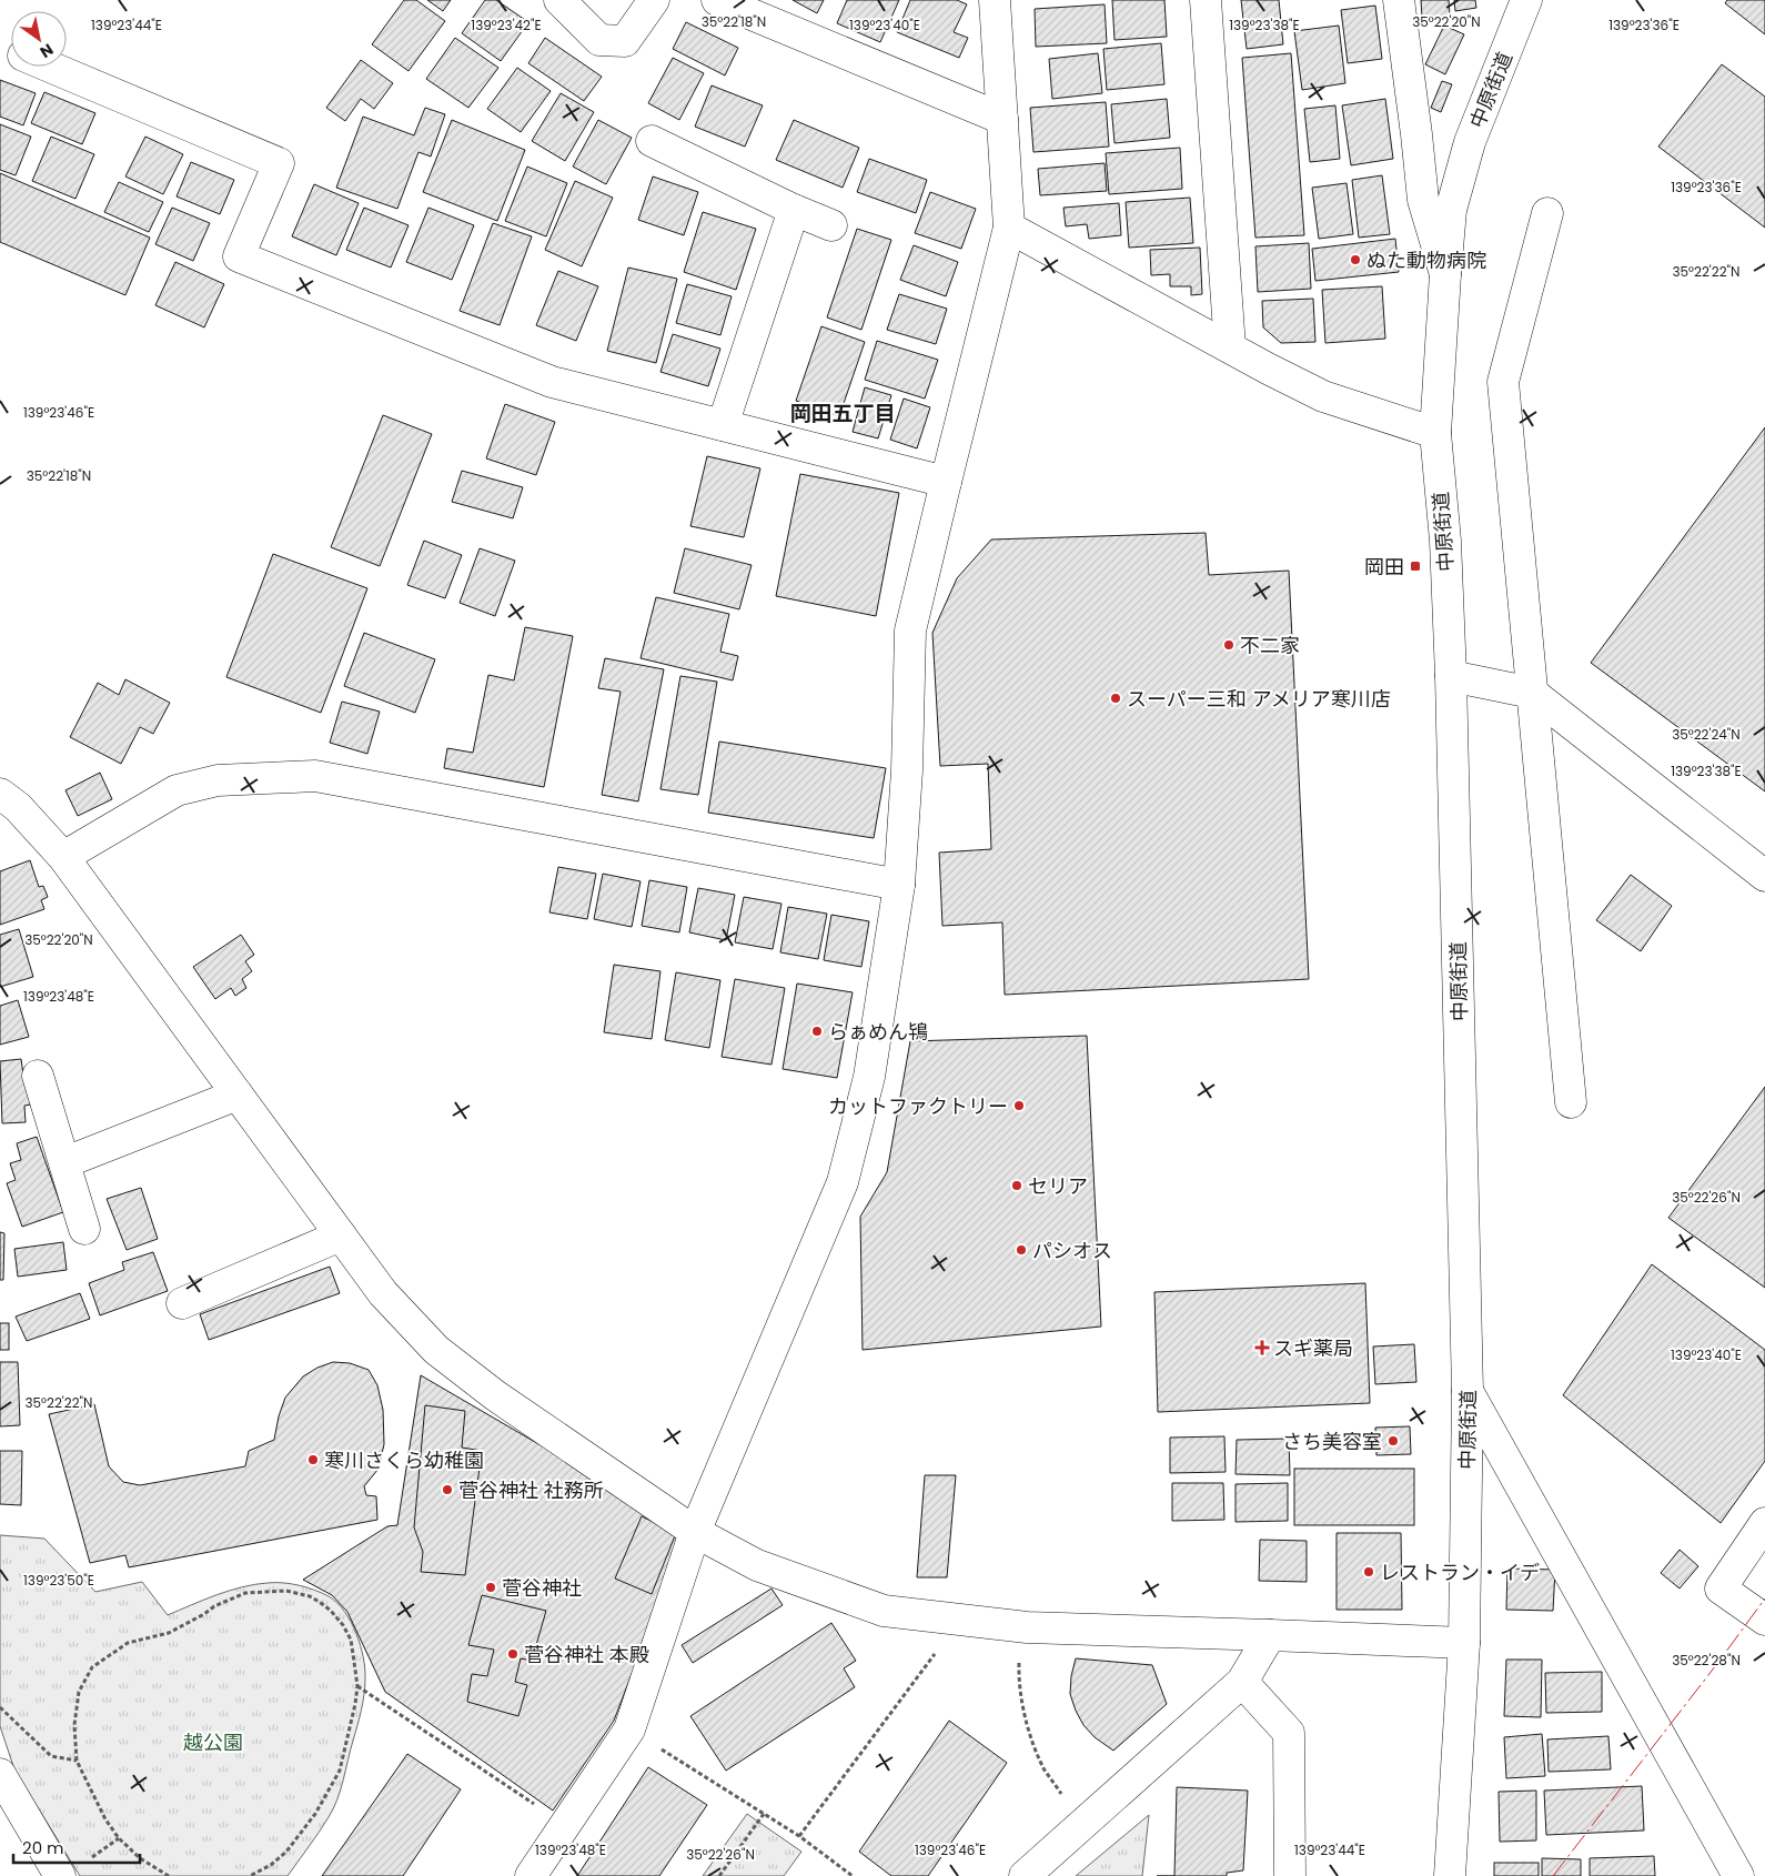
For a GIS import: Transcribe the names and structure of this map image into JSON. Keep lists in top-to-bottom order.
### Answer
{
  "streets": {
    "street": ["中原街道"]
  },
  "districts": ["岡田五丁目"],
  "parks": ["越公園"],
  "places": {
    "other": [
      "ぬた動物病院",
      "不二家",
      "スーパー三和 アメリア寒川店",
      "らぁめん鴇",
      "カットファクトリー",
      "セリア",
      "パシオス",
      "さち美容室",
      "寒川さくら幼稚園",
      "菅谷神社 社務所",
      "レストラン・イデ",
      "菅谷神社",
      "菅谷神社 本殿"
    ],
    "transit": ["岡田"],
    "health": ["スギ薬局"]
  },
  "scale_bar": "20 m",
  "north": "bottom right",
  "coordinates": [
    "35°22'18\"N",
    "35°22'20\"N",
    "139°23'44\"E",
    "139°23'42\"E",
    "139°23'40\"E",
    "139°23'38\"E",
    "139°23'36\"E",
    "35°22'22\"N",
    "139°23'46\"E",
    "35°22'24\"N",
    "139°23'48\"E",
    "35°22'26\"N",
    "139°23'50\"E",
    "35°22'28\"N"
  ]
}
